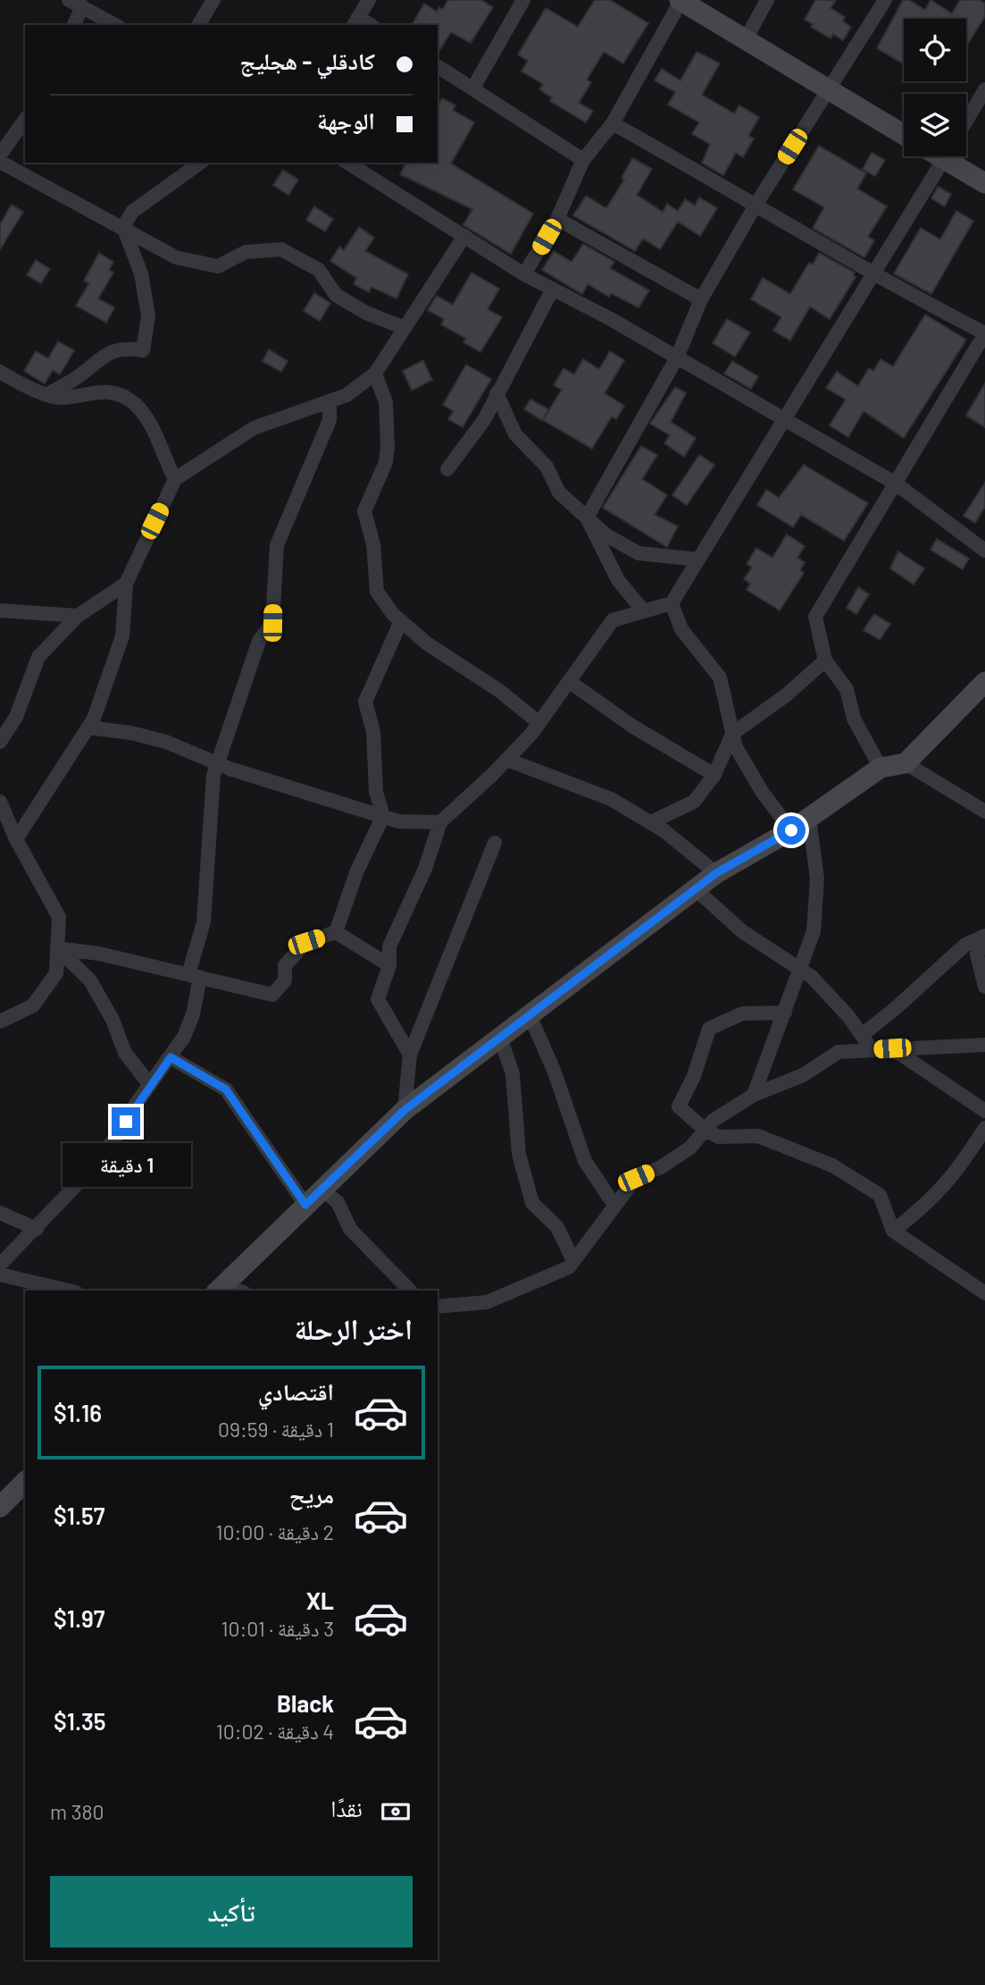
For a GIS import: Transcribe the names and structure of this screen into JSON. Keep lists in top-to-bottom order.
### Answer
{
  "page": {
    "banner": ["كادقلي - هجليج", "الوجهة"],
    "bubble": "1 دقيقة",
    "heading": "اختر الرحلة",
    "list": [
      {
        "name": "اقتصادي",
        "note": "1 دقيقة · 09:59",
        "value": "$1.16"
      },
      {
        "name": "مريح",
        "note": "2 دقيقة · 10:00",
        "value": "$1.57"
      },
      {
        "name": "XL",
        "note": "3 دقيقة · 10:01",
        "value": "$1.97"
      },
      {
        "name": "Black",
        "note": "4 دقيقة · 10:02",
        "value": "$1.35"
      }
    ],
    "pay": ["نقدًا", "380 m"],
    "buttons": "تأكيد"
  }
}
